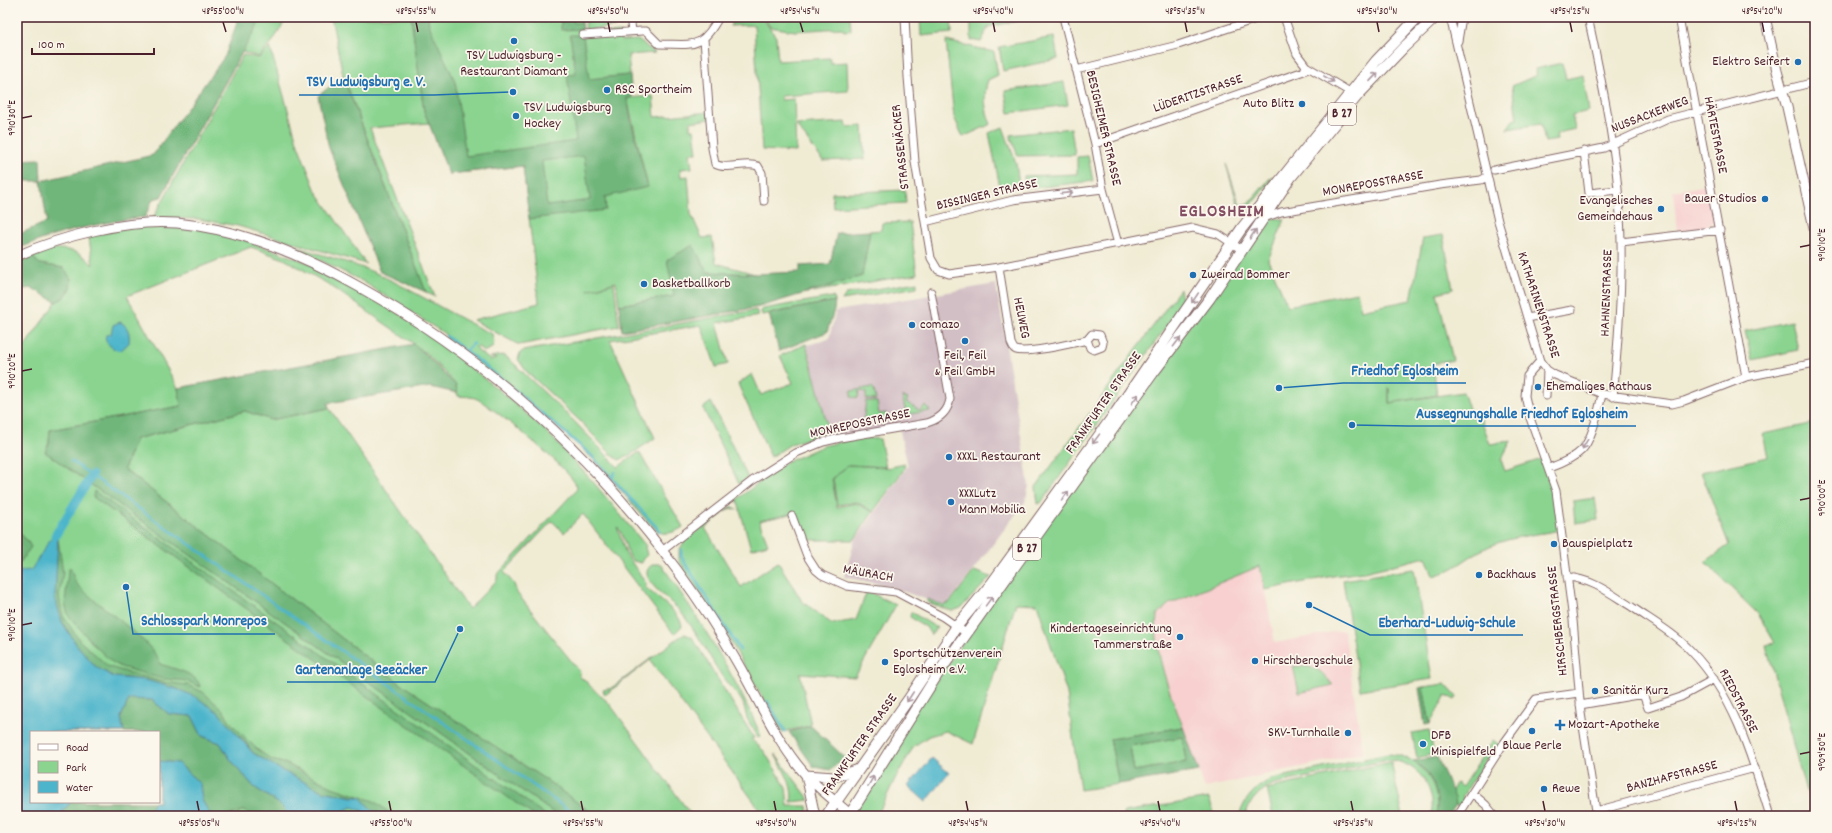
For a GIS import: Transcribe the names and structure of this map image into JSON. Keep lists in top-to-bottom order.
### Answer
{
  "streets": {
    "main road": ["B 27", "FRANKFURTER STRASSE"],
    "street": [
      "LÜDERITZSTRASSE",
      "NUSSACKERWEG",
      "BESIGHEIMER STRASSE",
      "HÄRTESTRASSE",
      "STRASSENÄCKER",
      "MONREPOSSTRASSE",
      "BISSINGER STRASSE",
      "HAHNENSTRASSE",
      "KATHARINENSTRASSE",
      "HEUWEG",
      "MÄURACH",
      "HIRSCHBERGSTRASSE",
      "RIEDSTRASSE",
      "BANZHAFSTRASSE"
    ]
  },
  "crossings": [
    ["LÜDERITZSTRASSE", "BESIGHEIMER STRASSE"],
    ["NUSSACKERWEG", "HÄRTESTRASSE"],
    ["NUSSACKERWEG", "HAHNENSTRASSE"],
    ["BESIGHEIMER STRASSE", "BISSINGER STRASSE"],
    ["HÄRTESTRASSE", "KATHARINENSTRASSE"],
    ["STRASSENÄCKER", "BISSINGER STRASSE"],
    ["STRASSENÄCKER", "HEUWEG"],
    ["MONREPOSSTRASSE", "KATHARINENSTRASSE"],
    ["MONREPOSSTRASSE", "FRANKFURTER STRASSE"],
    ["HAHNENSTRASSE", "KATHARINENSTRASSE"],
    ["KATHARINENSTRASSE", "HIRSCHBERGSTRASSE"],
    ["FRANKFURTER STRASSE", "MÄURACH"],
    ["HIRSCHBERGSTRASSE", "RIEDSTRASSE"],
    ["HIRSCHBERGSTRASSE", "BANZHAFSTRASSE"],
    ["RIEDSTRASSE", "BANZHAFSTRASSE"]
  ],
  "districts": ["EGLOSHEIM"],
  "places": {
    "other": [
      "TSV Ludwigsburg - Restaurant Diamant",
      "Elektro Seifert",
      "RSC Sportheim",
      "TSV Ludwigsburg e. V.",
      "Auto Blitz",
      "TSV Ludwigsburg Hockey",
      "Bauer Studios",
      "Evangelisches Gemeindehaus",
      "Zweirad Bommer",
      "Basketballkorb",
      "comazo",
      "Feil, Feil & Feil GmbH",
      "Ehemaliges Rathaus",
      "Friedhof Eglosheim",
      "Aussegnungshalle Friedhof Eglosheim",
      "XXXL Restaurant",
      "XXXLutz Mann Mobilia",
      "Bauspielplatz",
      "Backhaus",
      "Schlosspark Monrepos",
      "Eberhard-Ludwig-Schule",
      "Gartenanlage Seeäcker",
      "Kindertageseinrichtung Tammerstraße",
      "Hirschbergschule",
      "Sportschützenverein Eglosheim e.V.",
      "Sanitär Kurz",
      "Blaue Perle",
      "SKV-Turnhalle",
      "DFB Minispielfeld",
      "Rewe"
    ],
    "health": ["Mozart-Apotheke"]
  },
  "legend": ["Road", "Park", "Water"],
  "scale_bar": "100 m",
  "coordinates": [
    "48°55'00\"N",
    "48°54'55\"N",
    "48°54'50\"N",
    "48°54'45\"N",
    "48°54'40\"N",
    "48°54'35\"N",
    "48°54'30\"N",
    "48°54'25\"N",
    "48°54'20\"N",
    "9°10'30\"E",
    "9°10'10\"E",
    "9°10'20\"E",
    "9°10'00\"E",
    "9°09'50\"E",
    "48°55'05\"N"
  ]
}
